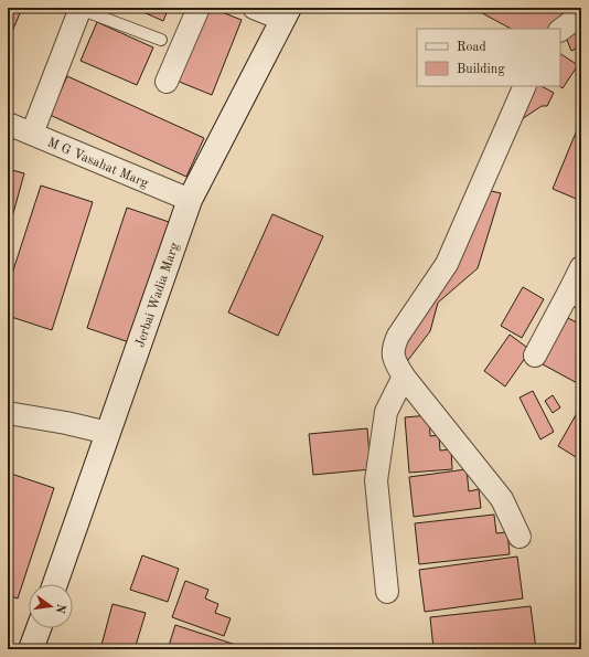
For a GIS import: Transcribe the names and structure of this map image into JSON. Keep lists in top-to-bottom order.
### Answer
{
  "streets": {
    "main road": ["Jerbai Wadia Marg"],
    "street": ["M G Vasahat Marg"]
  },
  "crossings": [
    ["M G Vasahat Marg", "Jerbai Wadia Marg"]
  ],
  "legend": ["Road", "Building"],
  "north": "right"
}
